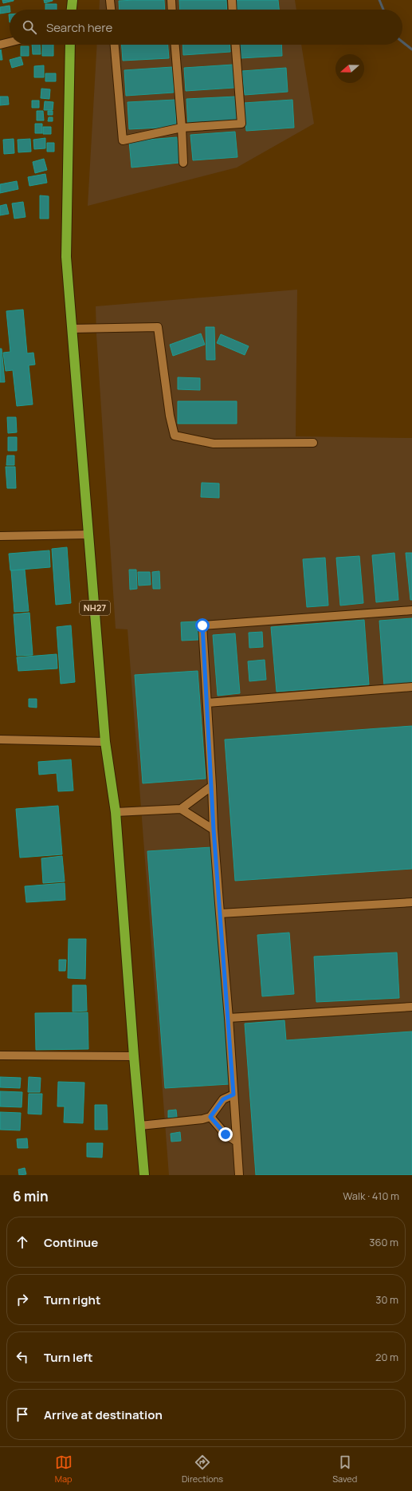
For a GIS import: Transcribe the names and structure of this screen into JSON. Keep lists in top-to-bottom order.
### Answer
{
  "streets": {
    "highway": ["NH27"]
  },
  "north": "left",
  "page": {
    "search": "Search here",
    "heading": ["6 min", "Walk · 410 m"],
    "list": [
      ["Continue", "360 m"],
      ["Turn right", "30 m"],
      ["Turn left", "20 m"],
      "Arrive at destination"
    ],
    "nav": ["Map", "Directions", "Saved"]
  }
}
